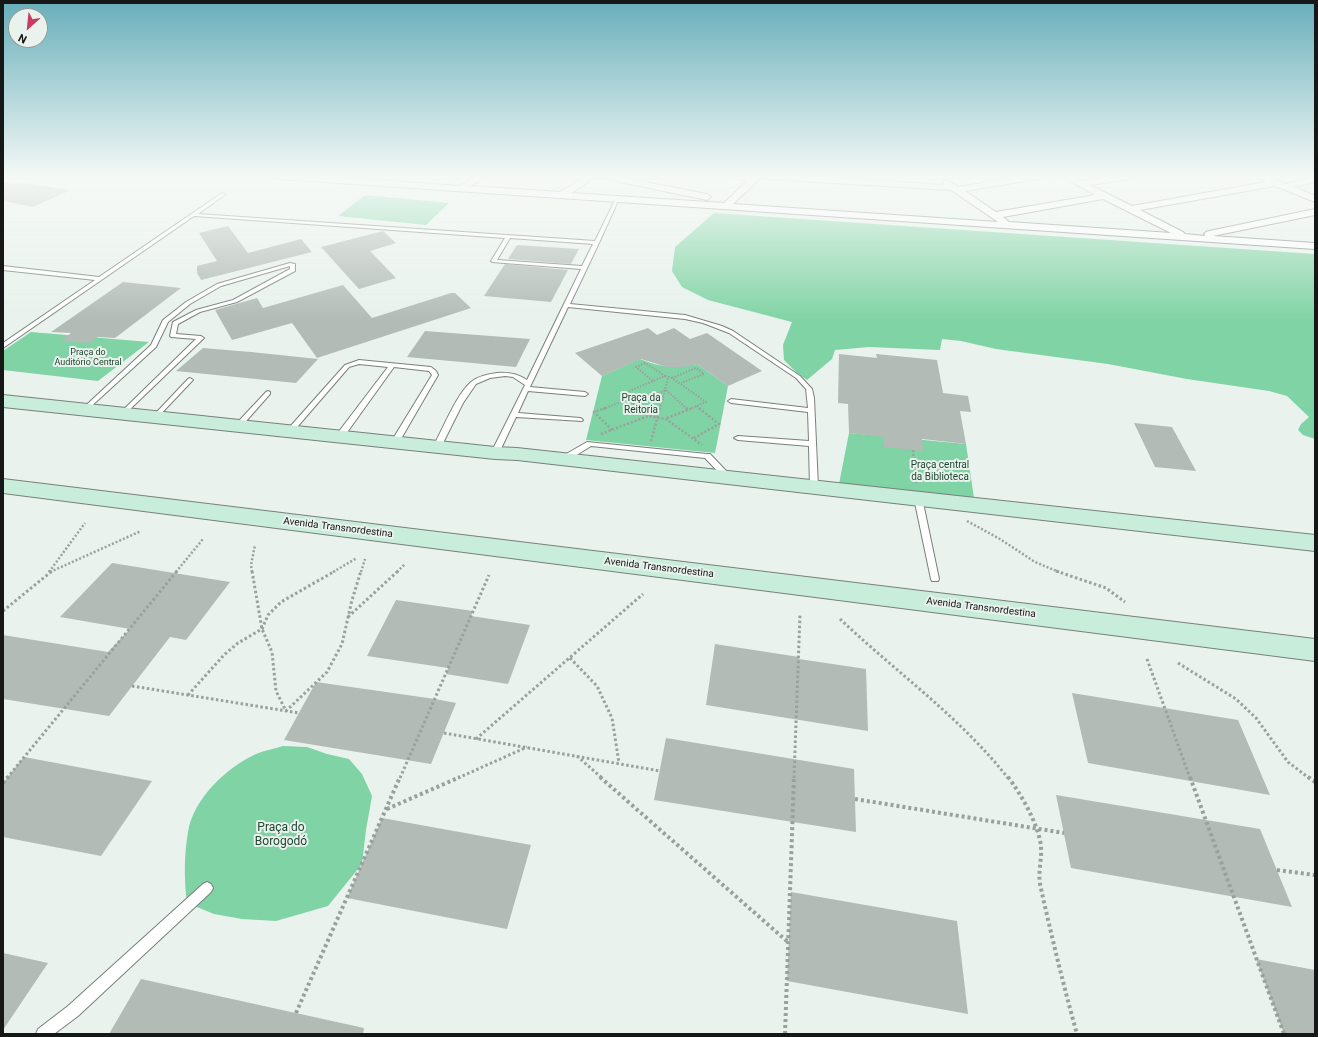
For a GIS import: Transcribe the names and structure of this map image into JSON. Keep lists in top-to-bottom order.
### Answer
{
  "streets": {
    "street": ["Avenida Transnordestina"]
  },
  "parks": [
    "Praça do Auditório Central",
    "Praça da Reitoria",
    "Praça central da Biblioteca",
    "Praça do Borogodó"
  ],
  "north": "bottom left"
}
